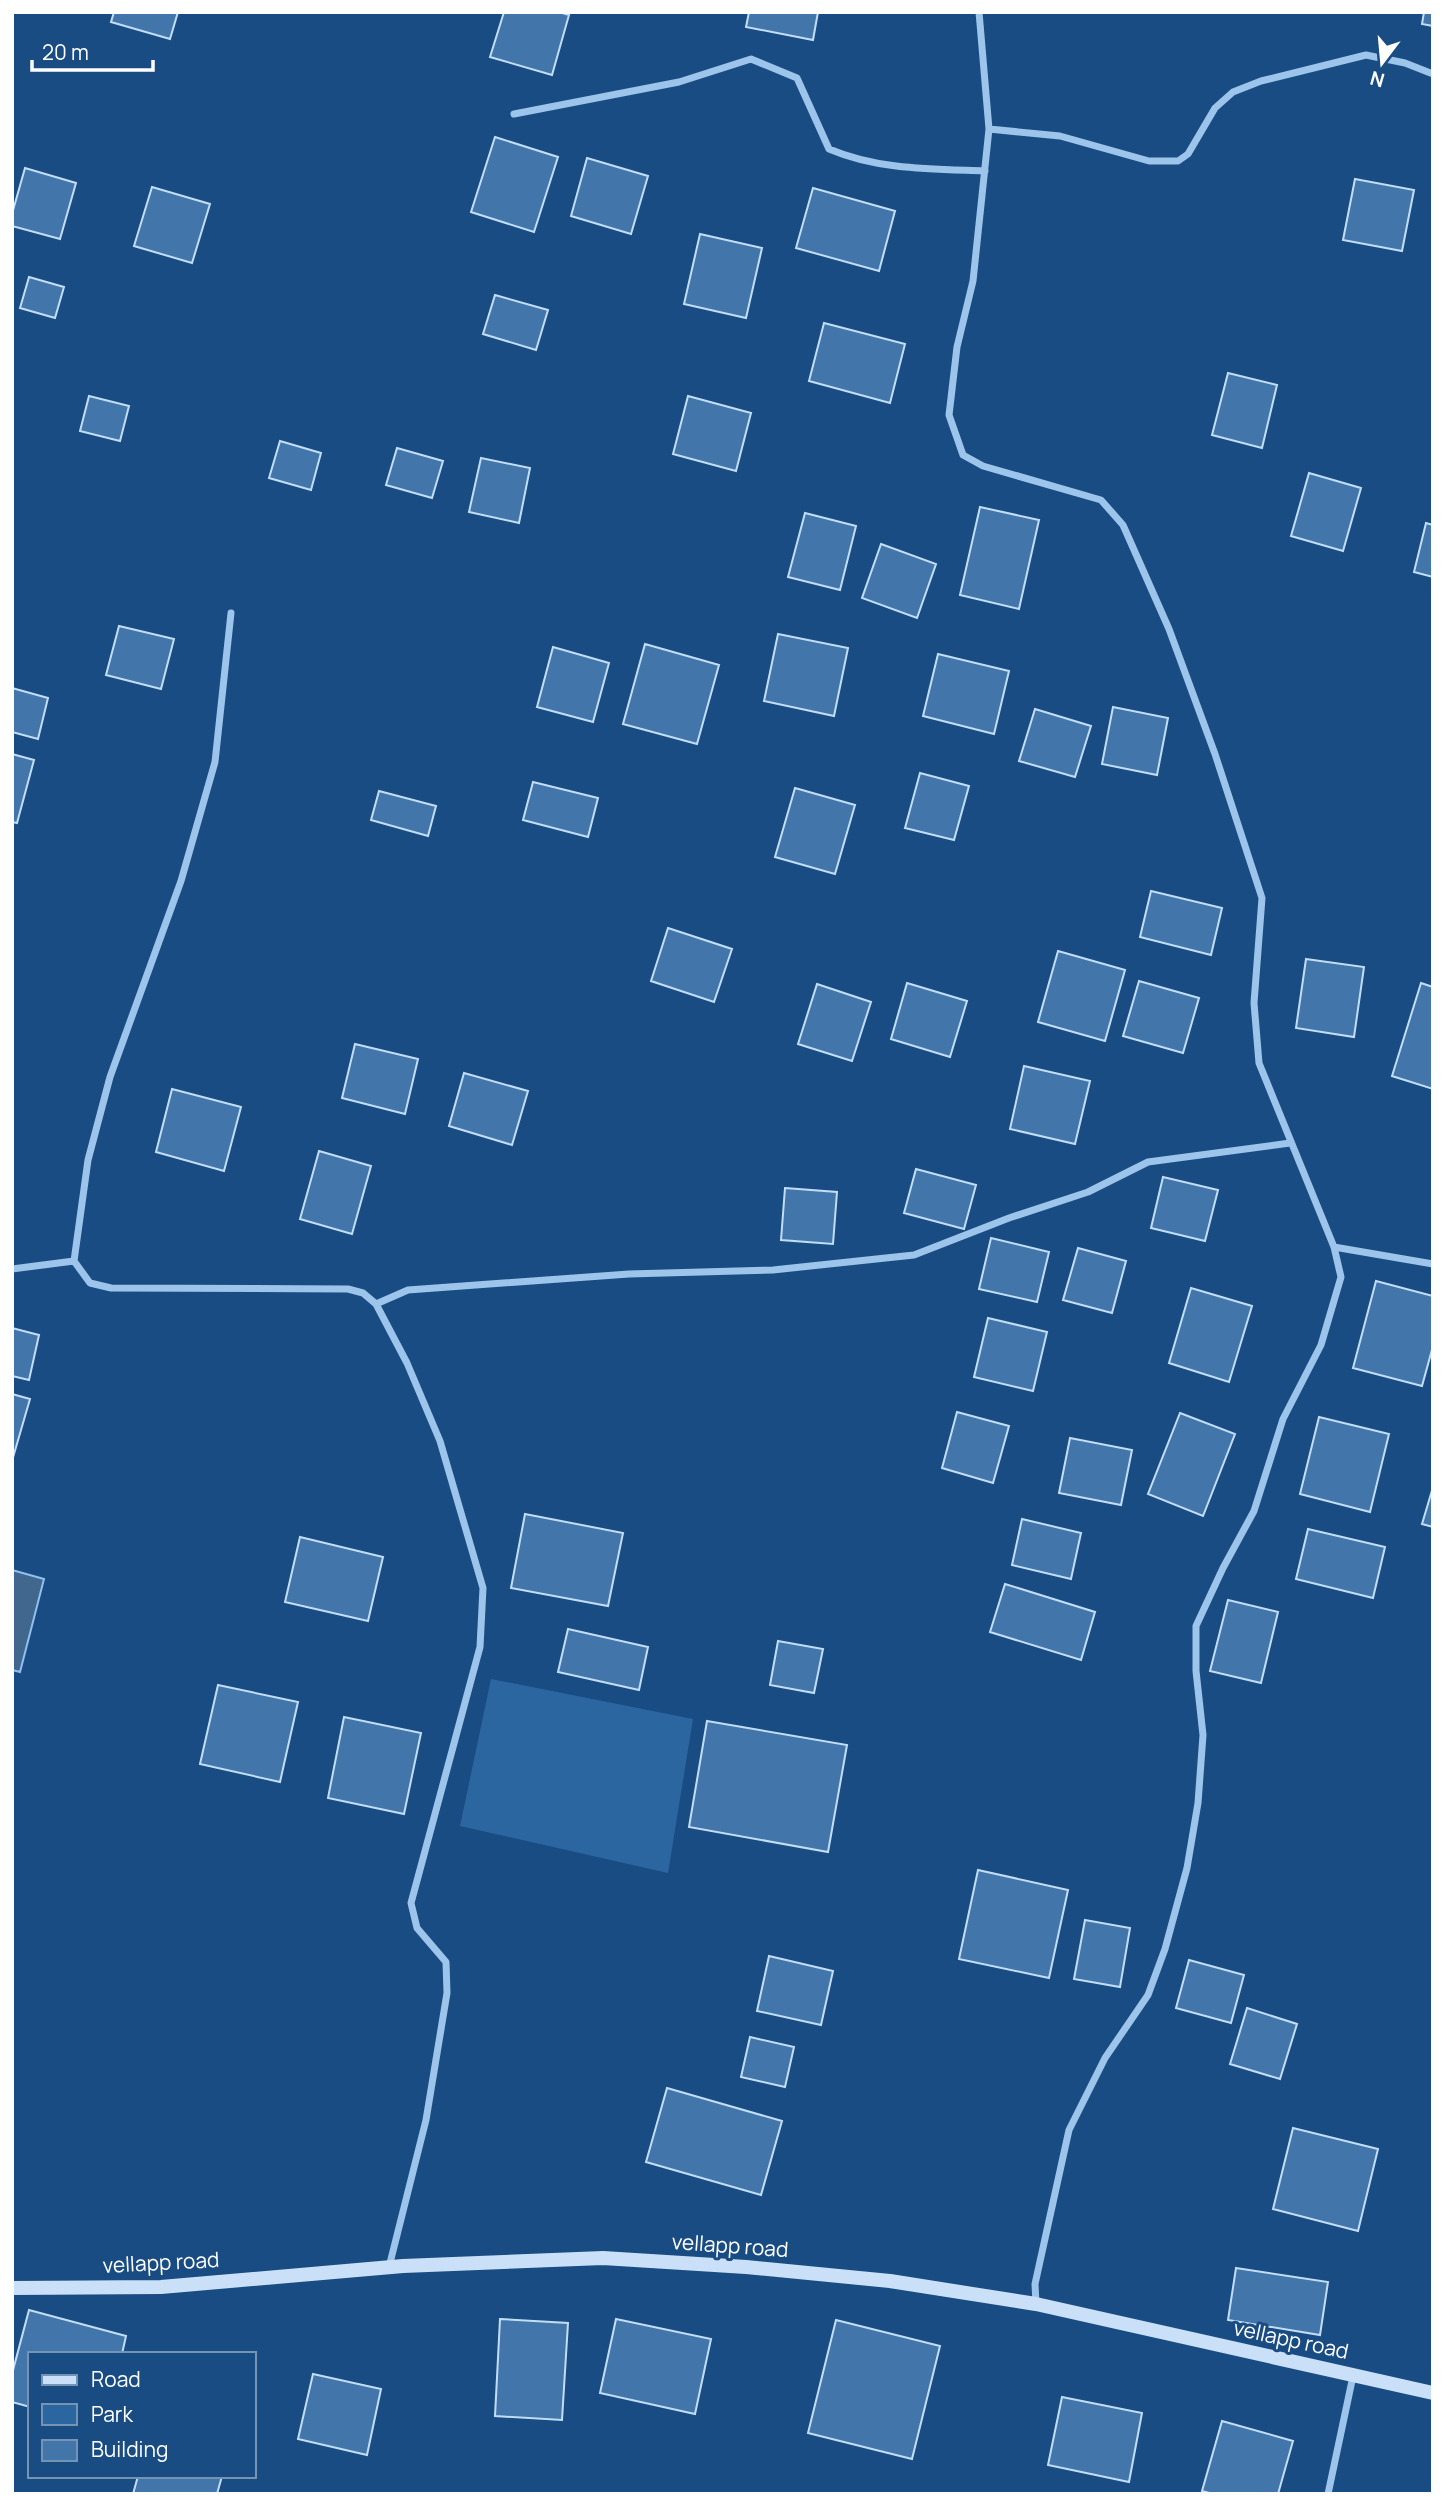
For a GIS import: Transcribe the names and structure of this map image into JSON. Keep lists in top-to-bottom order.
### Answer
{
  "streets": {
    "main road": ["vellapp road"]
  },
  "legend": ["Road", "Park", "Building"],
  "scale_bar": "20 m",
  "north": "bottom"
}
